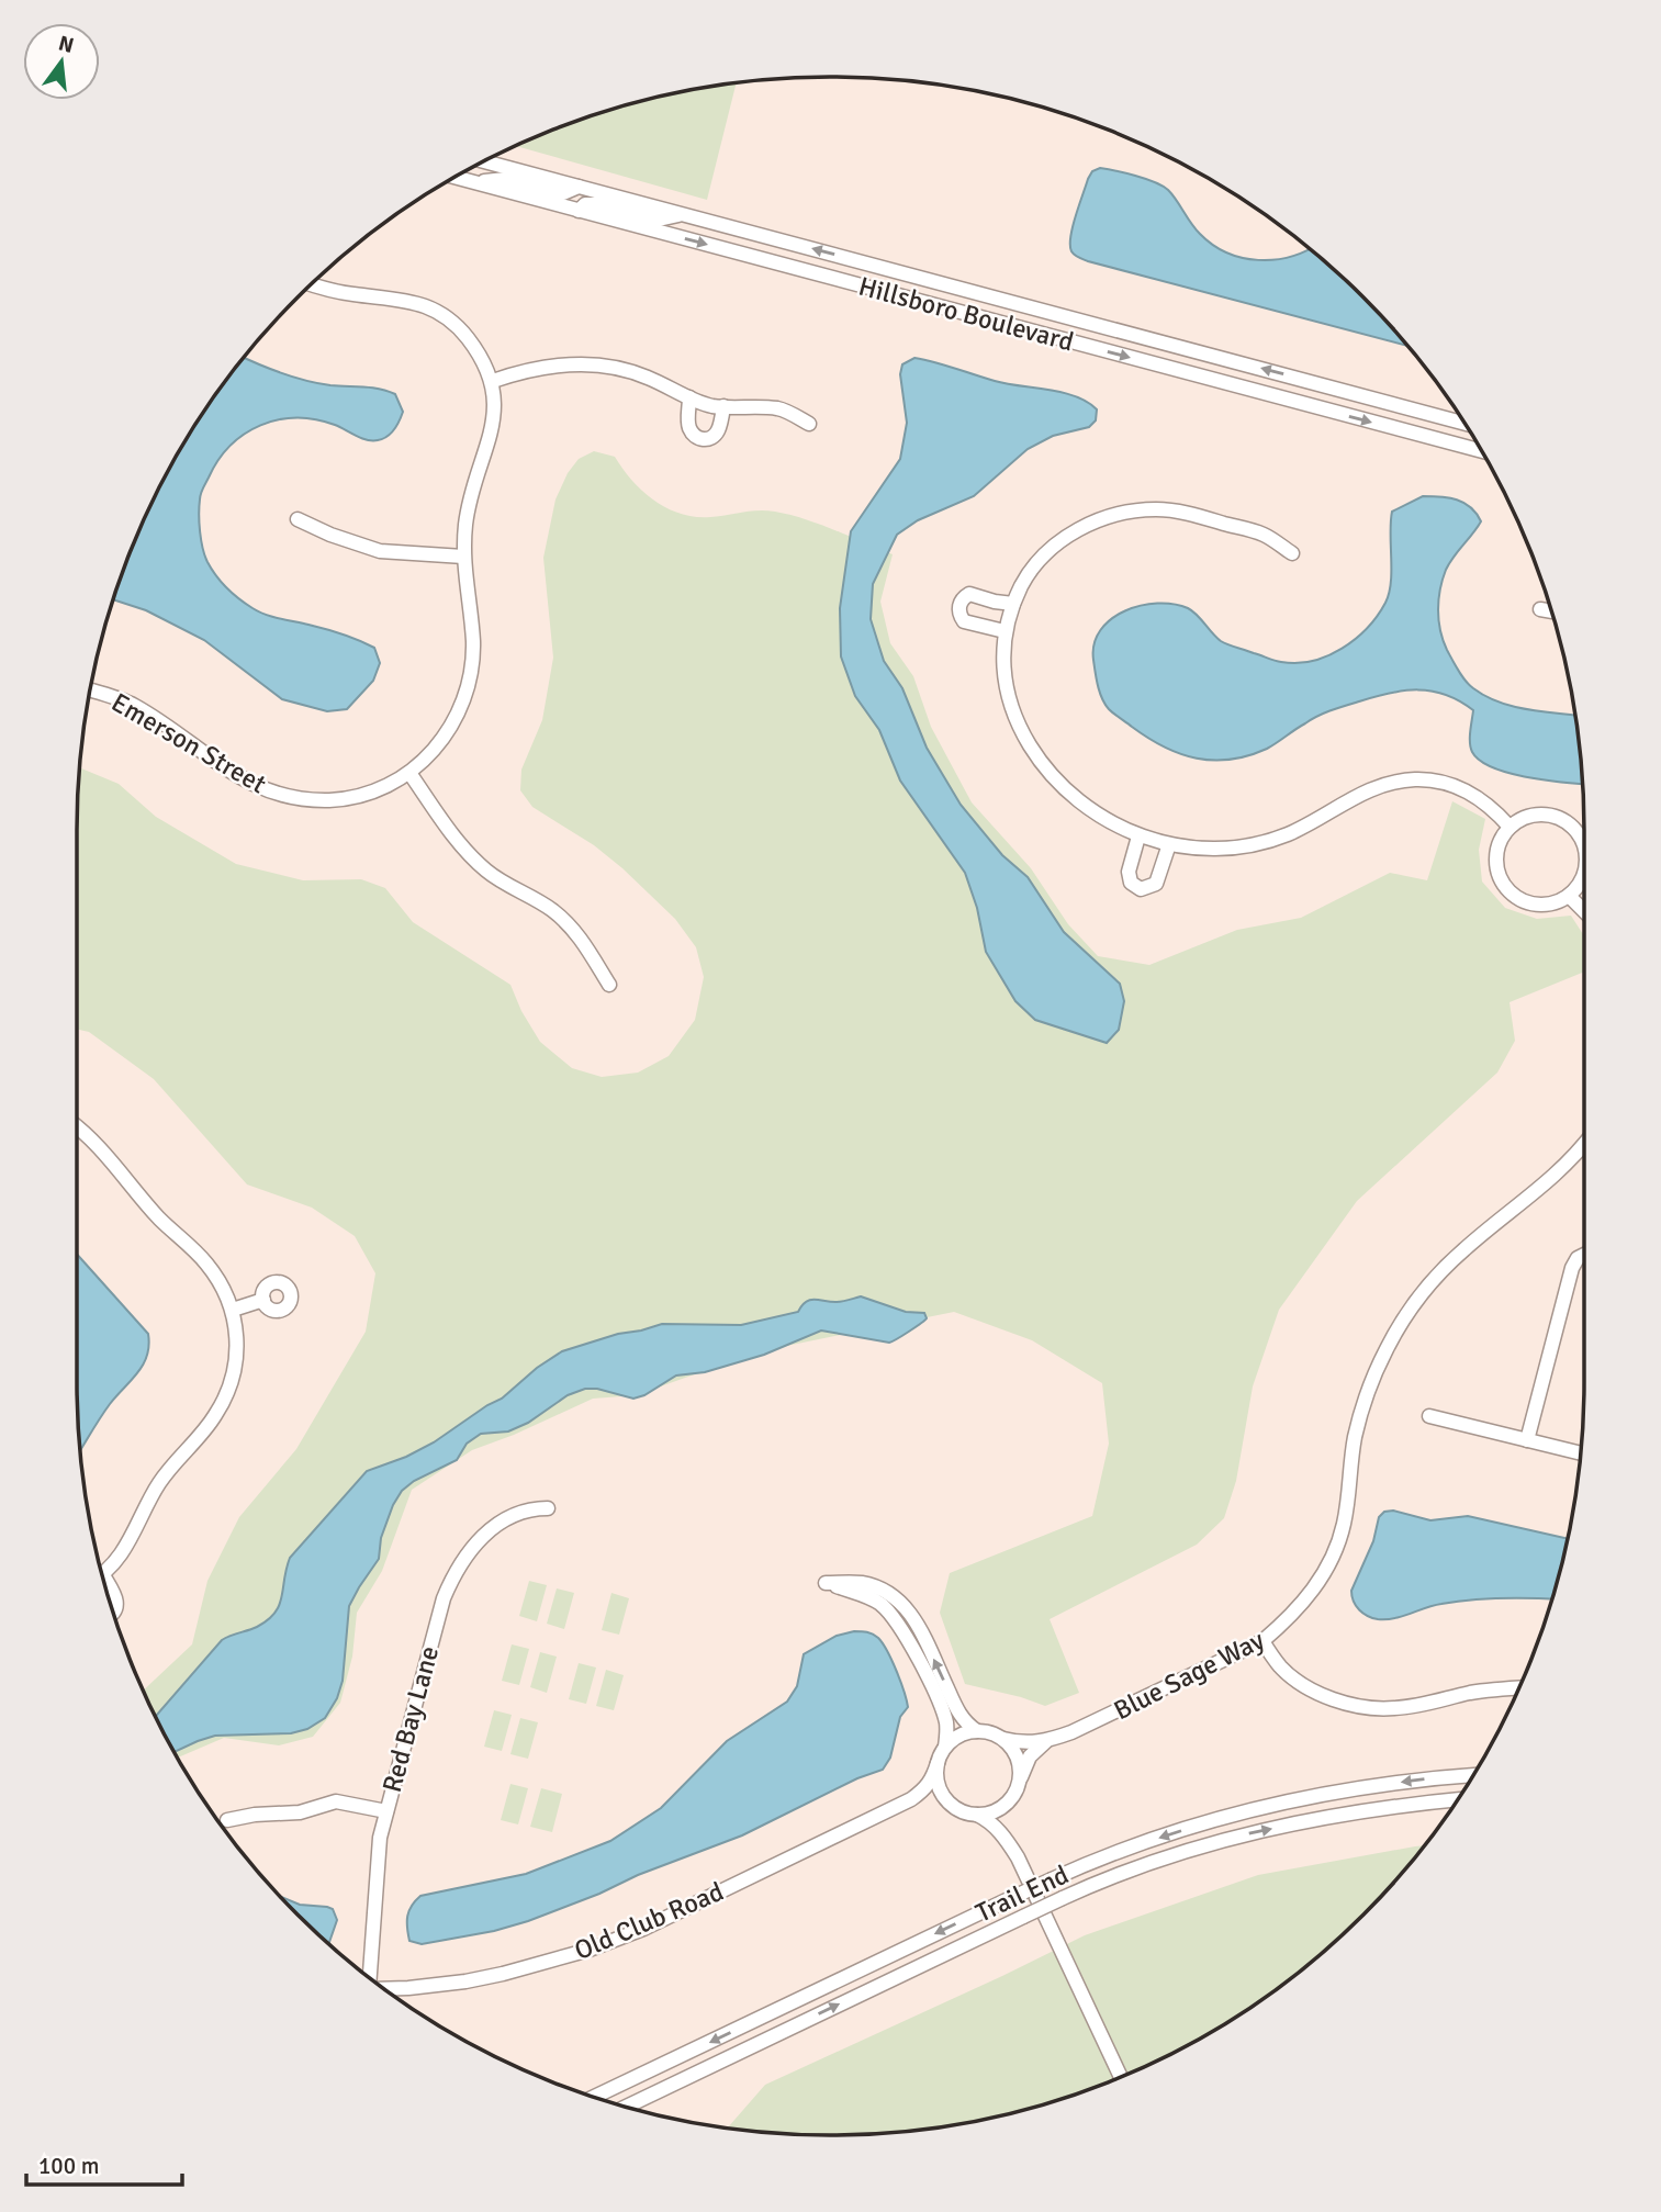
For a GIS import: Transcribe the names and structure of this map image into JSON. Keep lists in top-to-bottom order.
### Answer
{
  "streets": {
    "street": [
      "Hillsboro Boulevard",
      "Emerson Street",
      "Blue Sage Way",
      "Red Bay Lane",
      "Trail End",
      "Old Club Road"
    ]
  },
  "crossings": [
    ["Blue Sage Way", "Old Club Road"]
  ],
  "scale_bar": "100 m",
  "north": "top"
}
